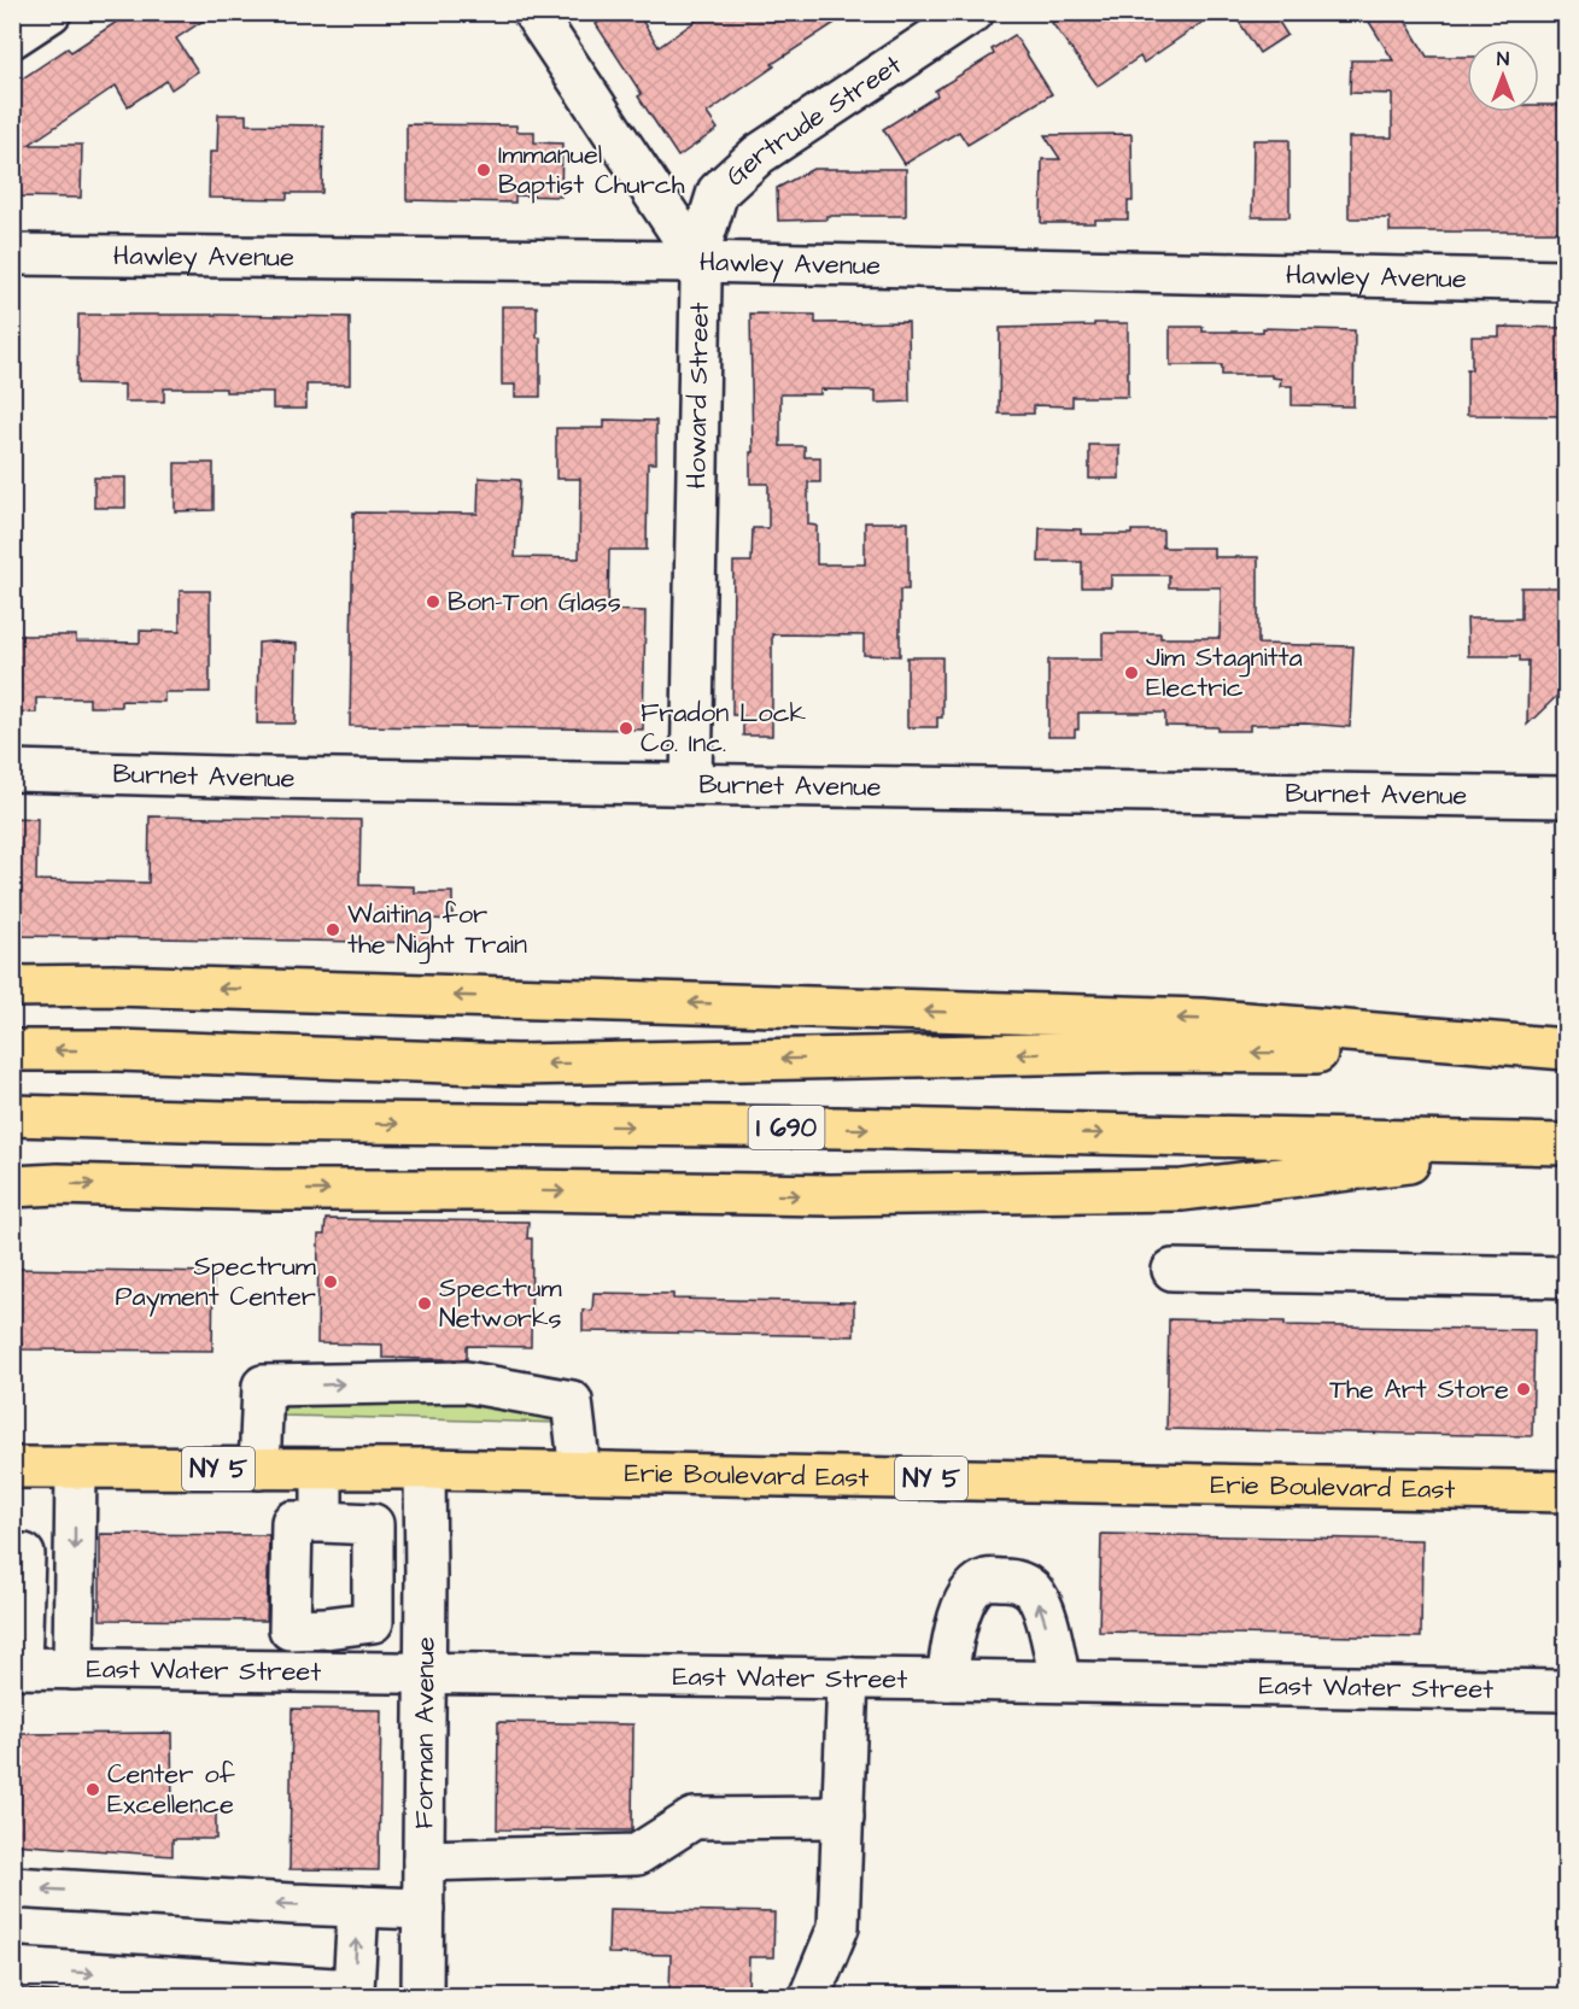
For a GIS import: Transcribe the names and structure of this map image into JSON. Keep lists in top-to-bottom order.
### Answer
{
  "streets": {
    "main road": ["I 690", "NY 5", "Erie Boulevard East"],
    "street": [
      "Gertrude Street",
      "Hawley Avenue",
      "Howard Street",
      "Burnet Avenue",
      "East Water Street",
      "Forman Avenue"
    ]
  },
  "crossings": [
    ["Gertrude Street", "Hawley Avenue"],
    ["Gertrude Street", "Howard Street"],
    ["Hawley Avenue", "Howard Street"],
    ["Howard Street", "Burnet Avenue"],
    ["Erie Boulevard East", "Forman Avenue"],
    ["East Water Street", "Forman Avenue"]
  ],
  "places": [
    "Immanuel Baptist Church",
    "Bon-Ton Glass",
    "Jim Stagnitta Electric",
    "Fradon Lock Co. Inc.",
    "Waiting for the Night Train",
    "Spectrum Payment Center",
    "Spectrum Networks",
    "The Art Store",
    "Center of Excellence"
  ],
  "north": "top"
}
